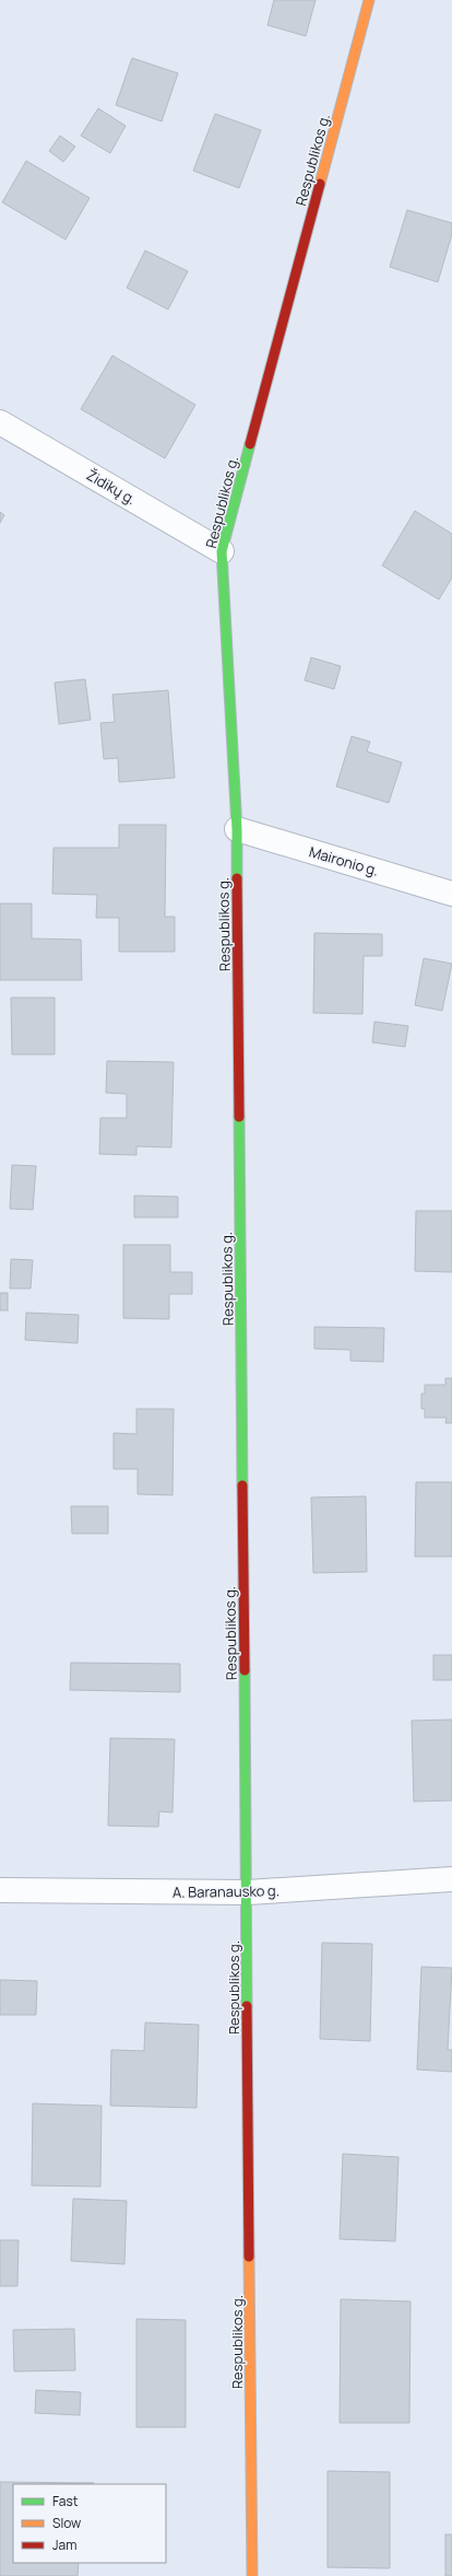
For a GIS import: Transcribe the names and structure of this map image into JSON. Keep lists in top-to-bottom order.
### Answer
{
  "streets": {
    "street": [
      "Respublikos g.",
      "Židikų g.",
      "Maironio g.",
      "A. Baranausko g."
    ]
  },
  "crossings": [
    ["Respublikos g.", "Židikų g."],
    ["Respublikos g.", "Maironio g."],
    ["Respublikos g.", "A. Baranausko g."]
  ],
  "legend": ["Fast", "Slow", "Jam"]
}
